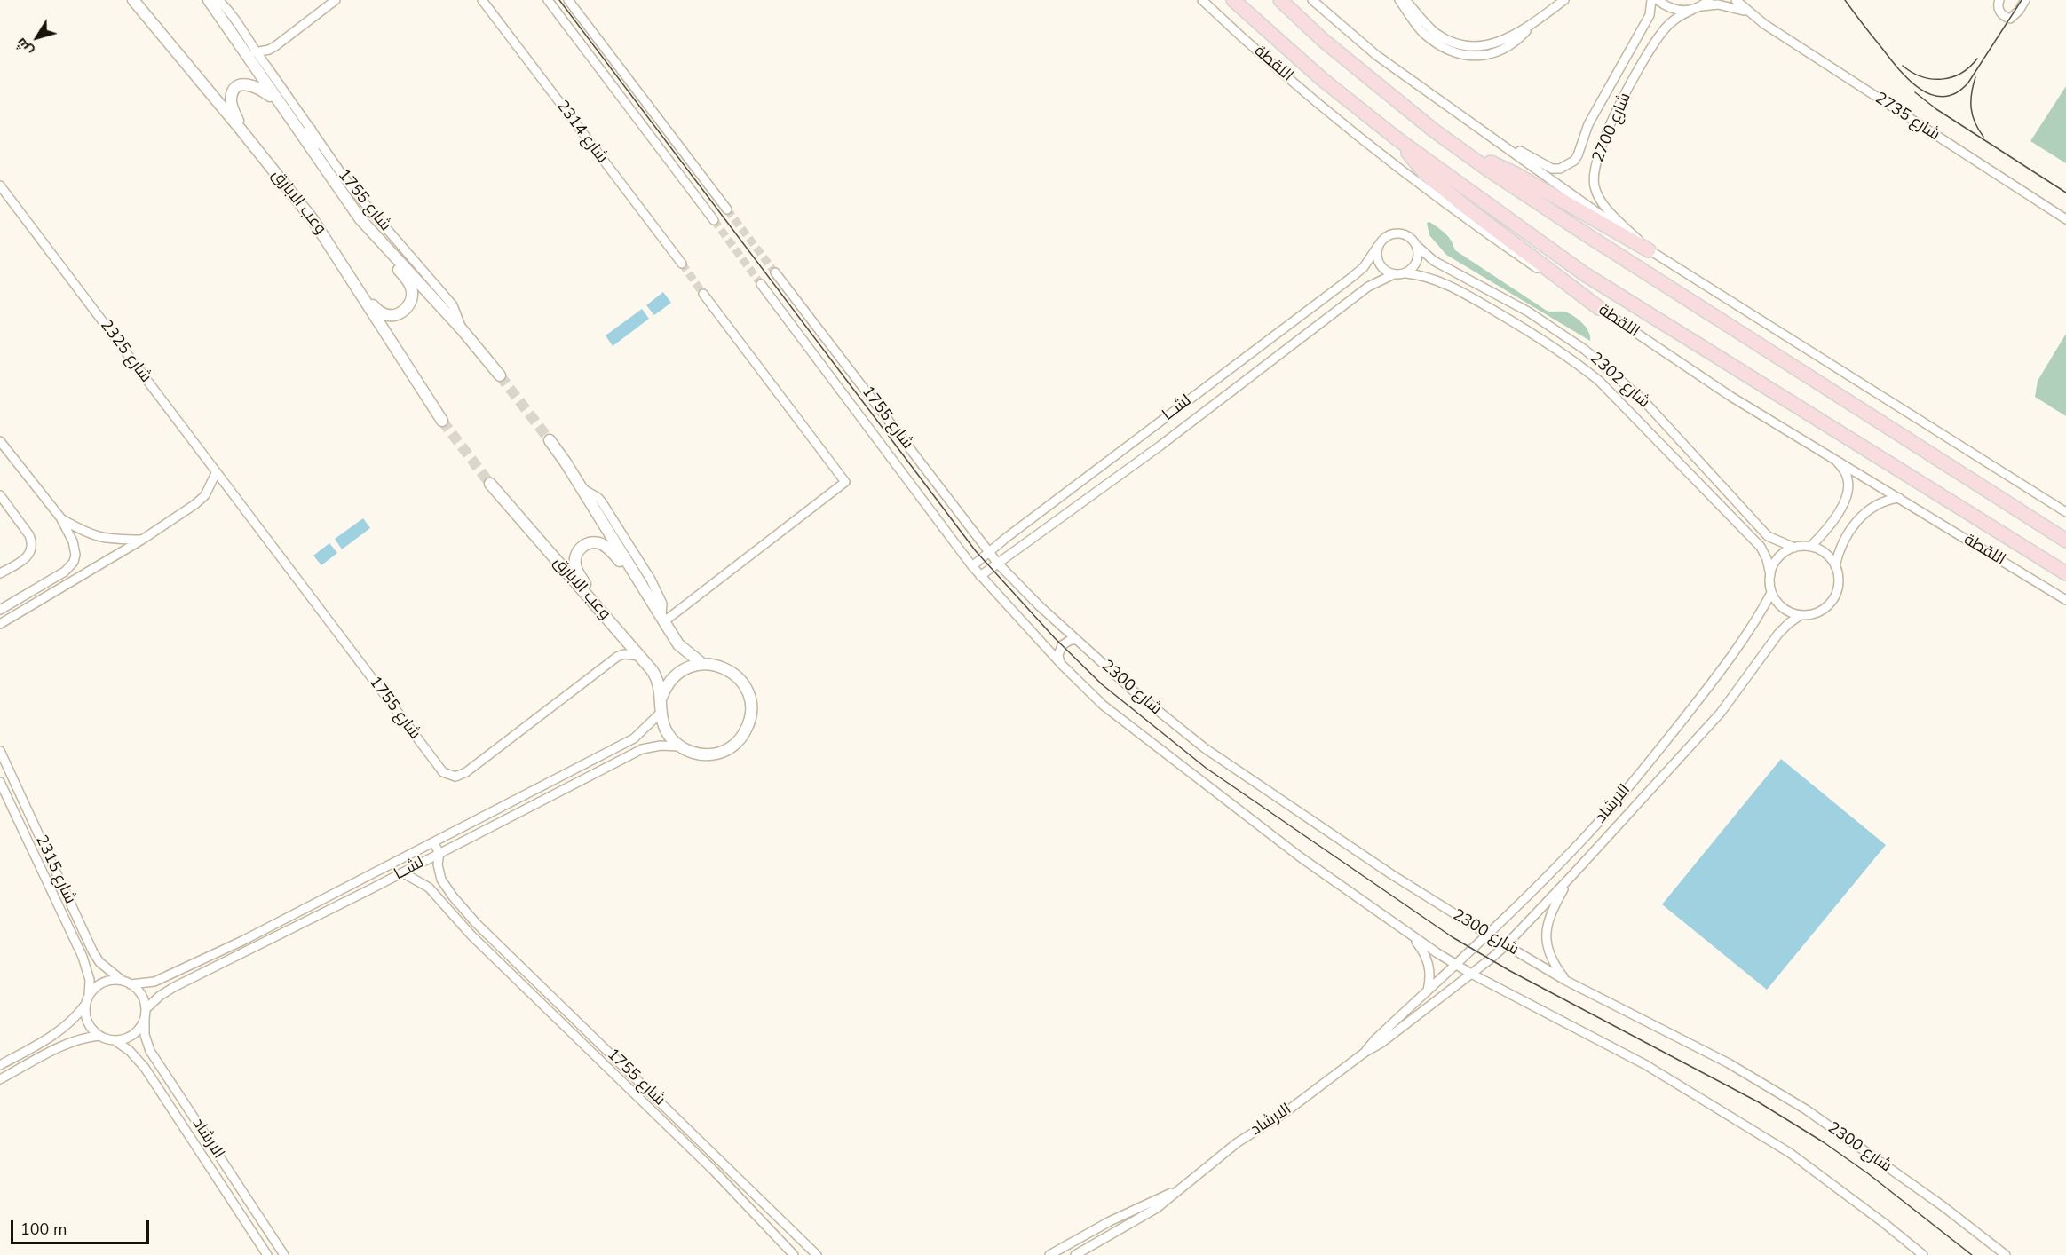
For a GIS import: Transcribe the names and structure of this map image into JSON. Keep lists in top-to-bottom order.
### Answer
{
  "streets": {
    "main road": ["اللقطة"],
    "street": [
      "شارع 2735",
      "شارع 2700",
      "شارع 2314",
      "شارع 1755",
      "وعب الابارق",
      "شارع 2325",
      "شارع 2302",
      "لشــا",
      "شارع 2300",
      "الارشاد",
      "شارع 2315"
    ]
  },
  "crossings": [
    ["شارع 2735", "شارع 2700"],
    ["شارع 1755", "شارع 2325"],
    ["شارع 1755", "لشــا"],
    ["شارع 1755", "شارع 2300"],
    ["وعب الابارق", "لشــا"],
    ["شارع 2302", "لشــا"],
    ["شارع 2302", "الارشاد"],
    ["لشــا", "شارع 2300"],
    ["لشــا", "الارشاد"],
    ["لشــا", "شارع 2315"],
    ["شارع 2300", "الارشاد"],
    ["الارشاد", "شارع 2315"]
  ],
  "scale_bar": "100 m",
  "north": "bottom left"
}
